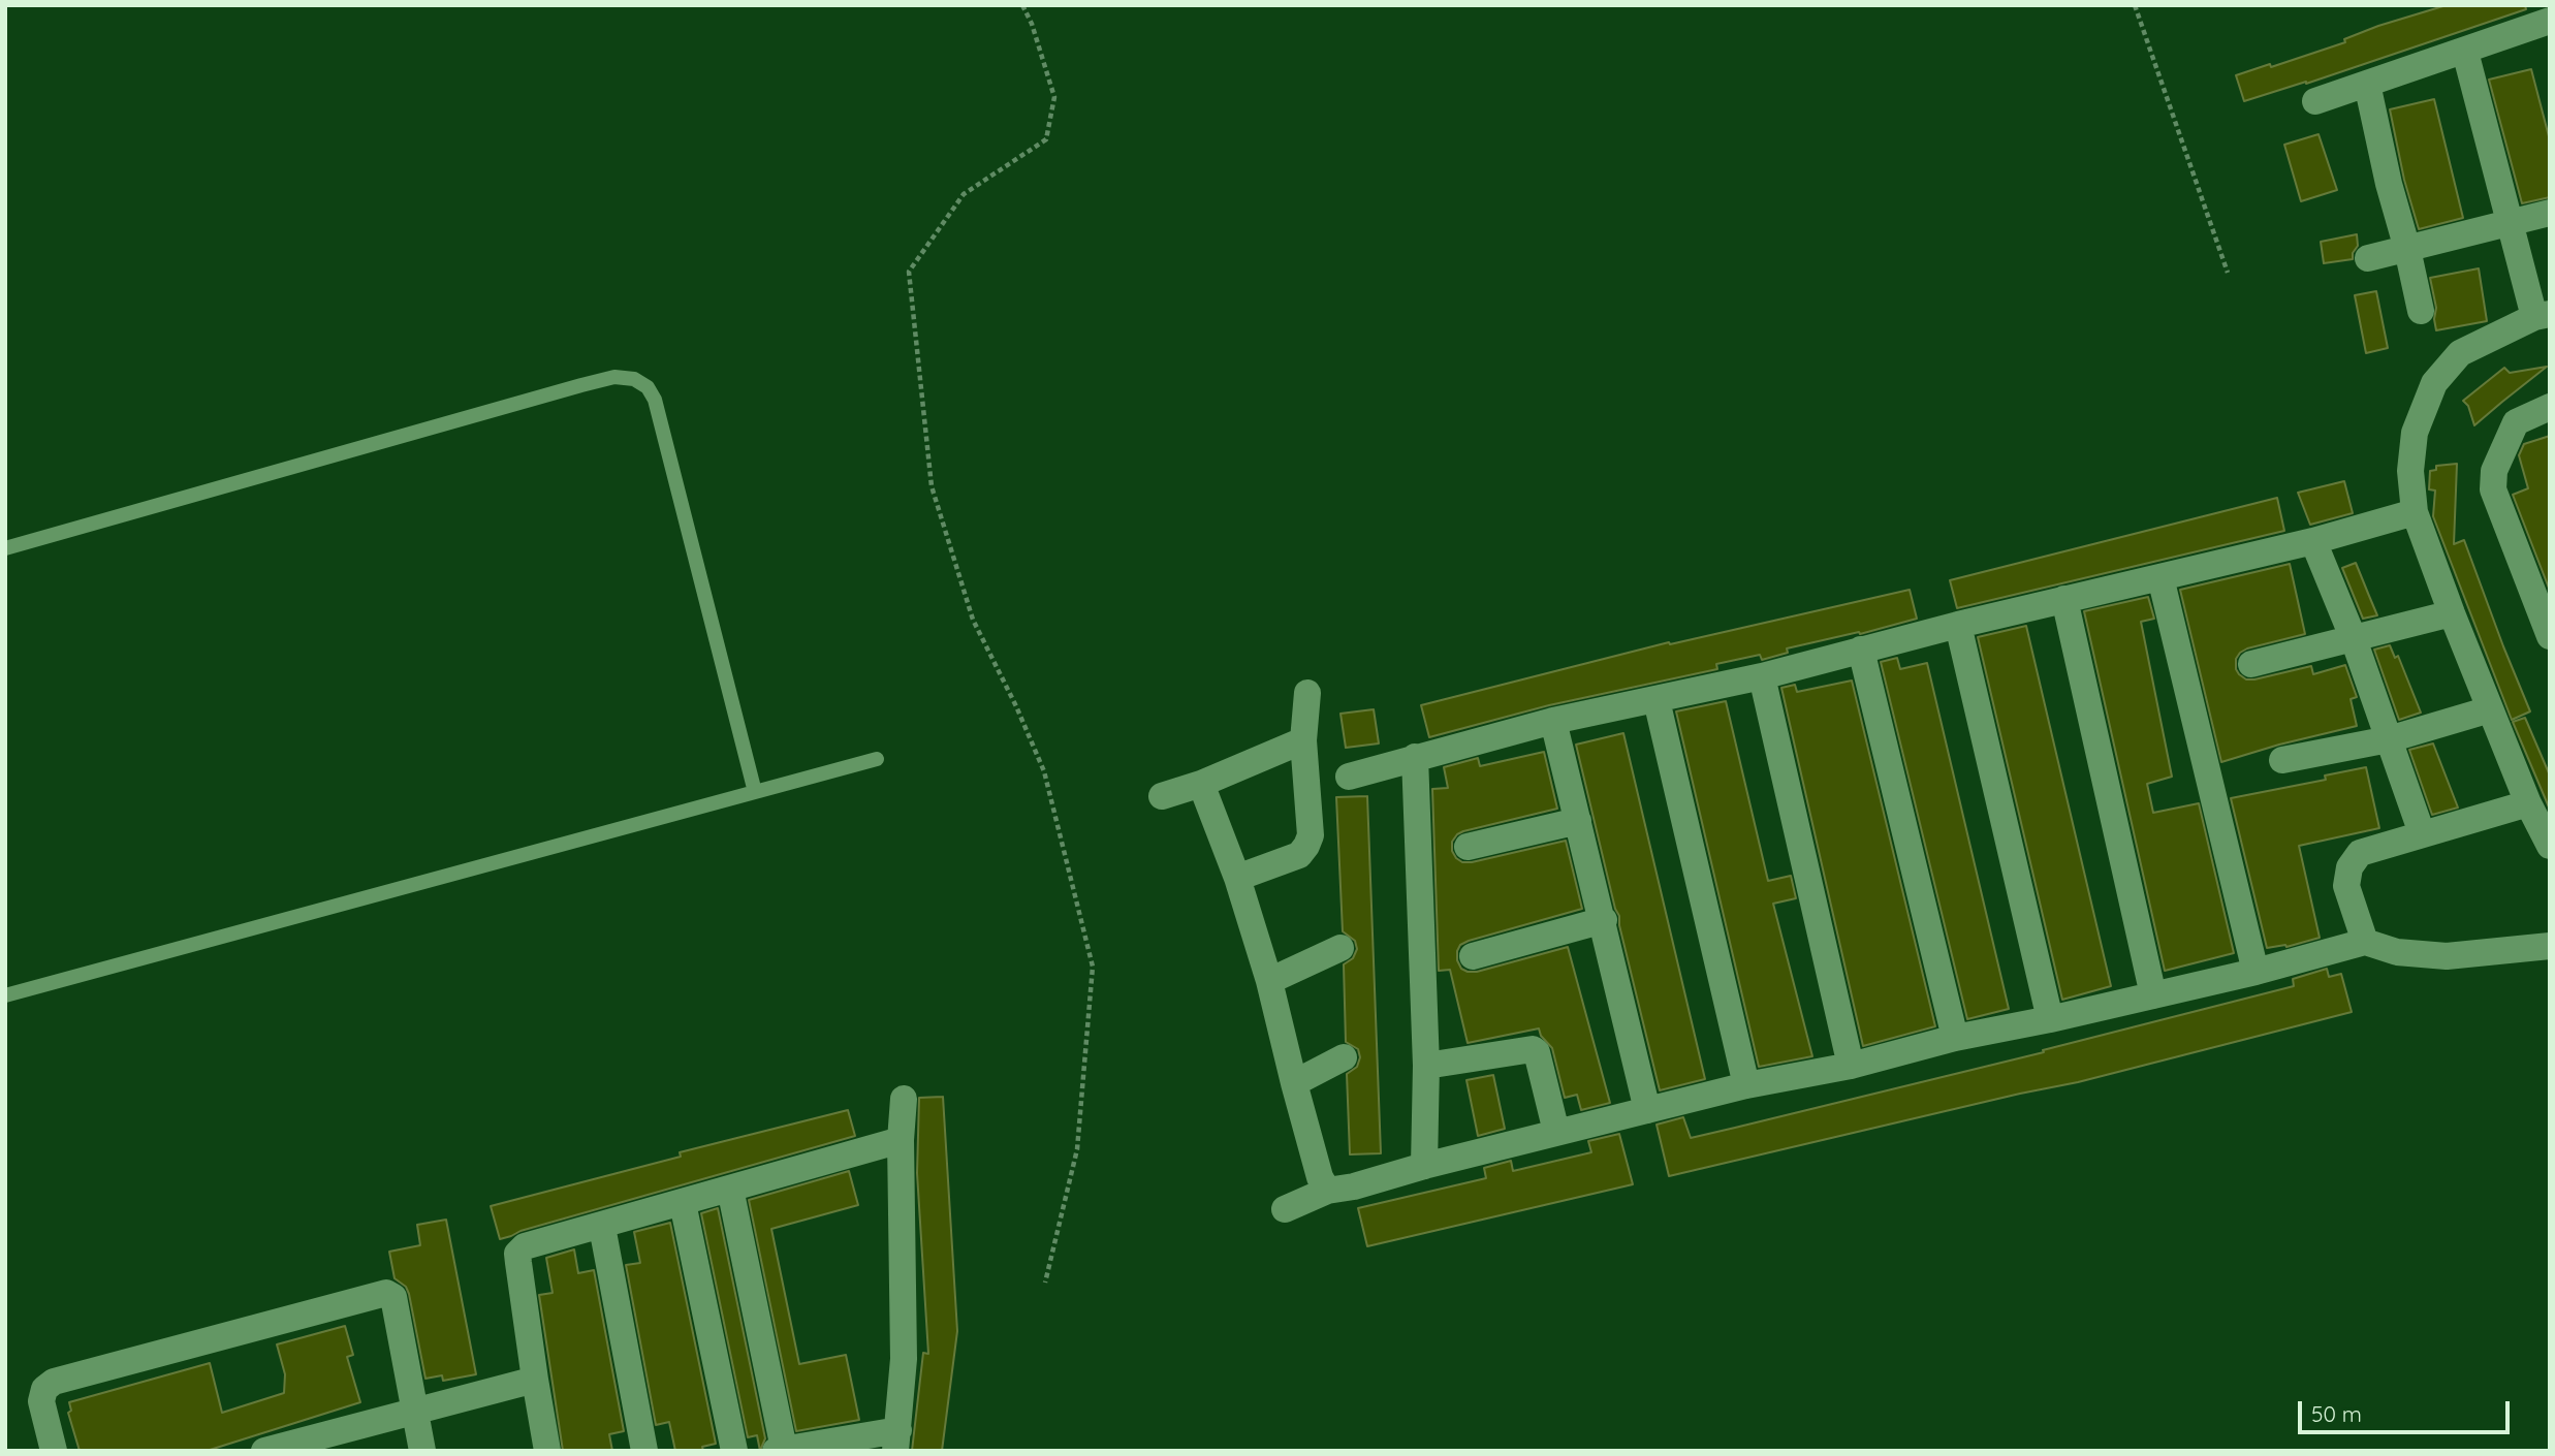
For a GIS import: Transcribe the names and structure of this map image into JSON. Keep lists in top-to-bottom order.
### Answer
{
  "scale_bar": "50 m"
}
